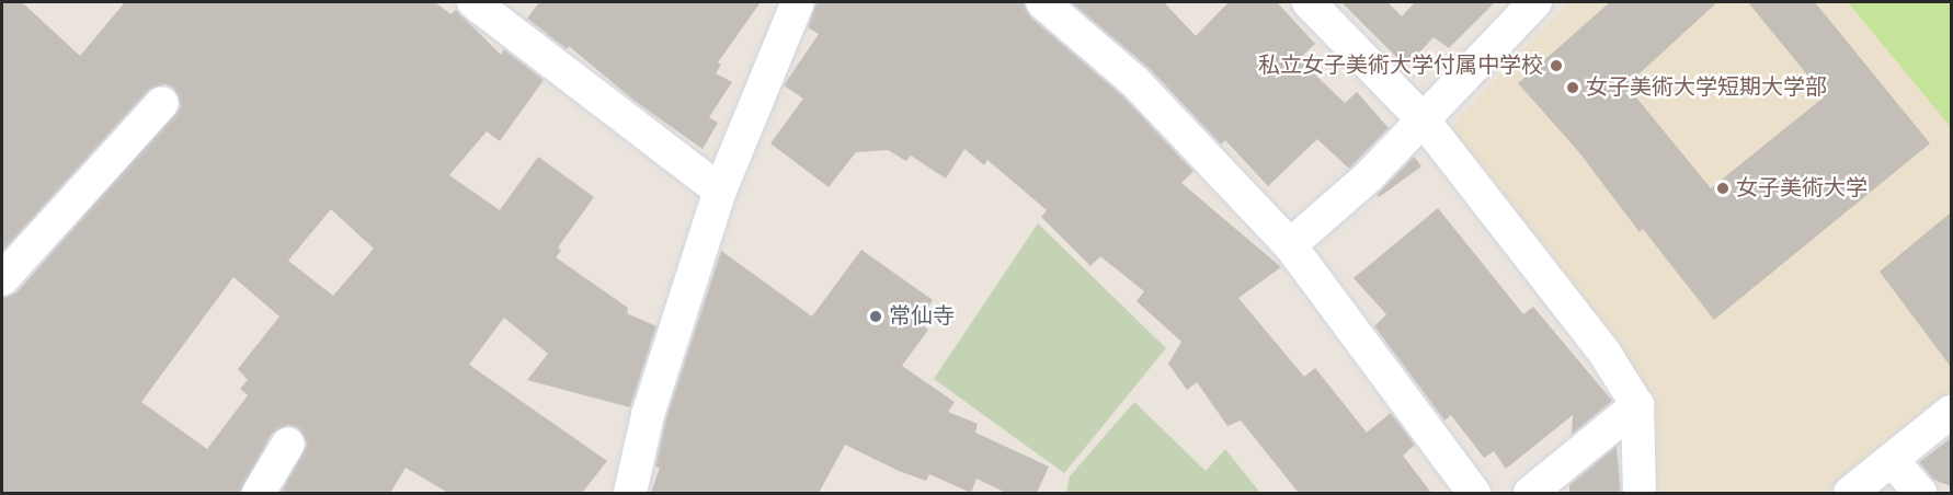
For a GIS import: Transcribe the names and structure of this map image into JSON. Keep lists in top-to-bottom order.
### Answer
{
  "places": [
    "私立女子美術大学付属中学校",
    "女子美術大学短期大学部",
    "女子美術大学",
    "常仙寺"
  ]
}
